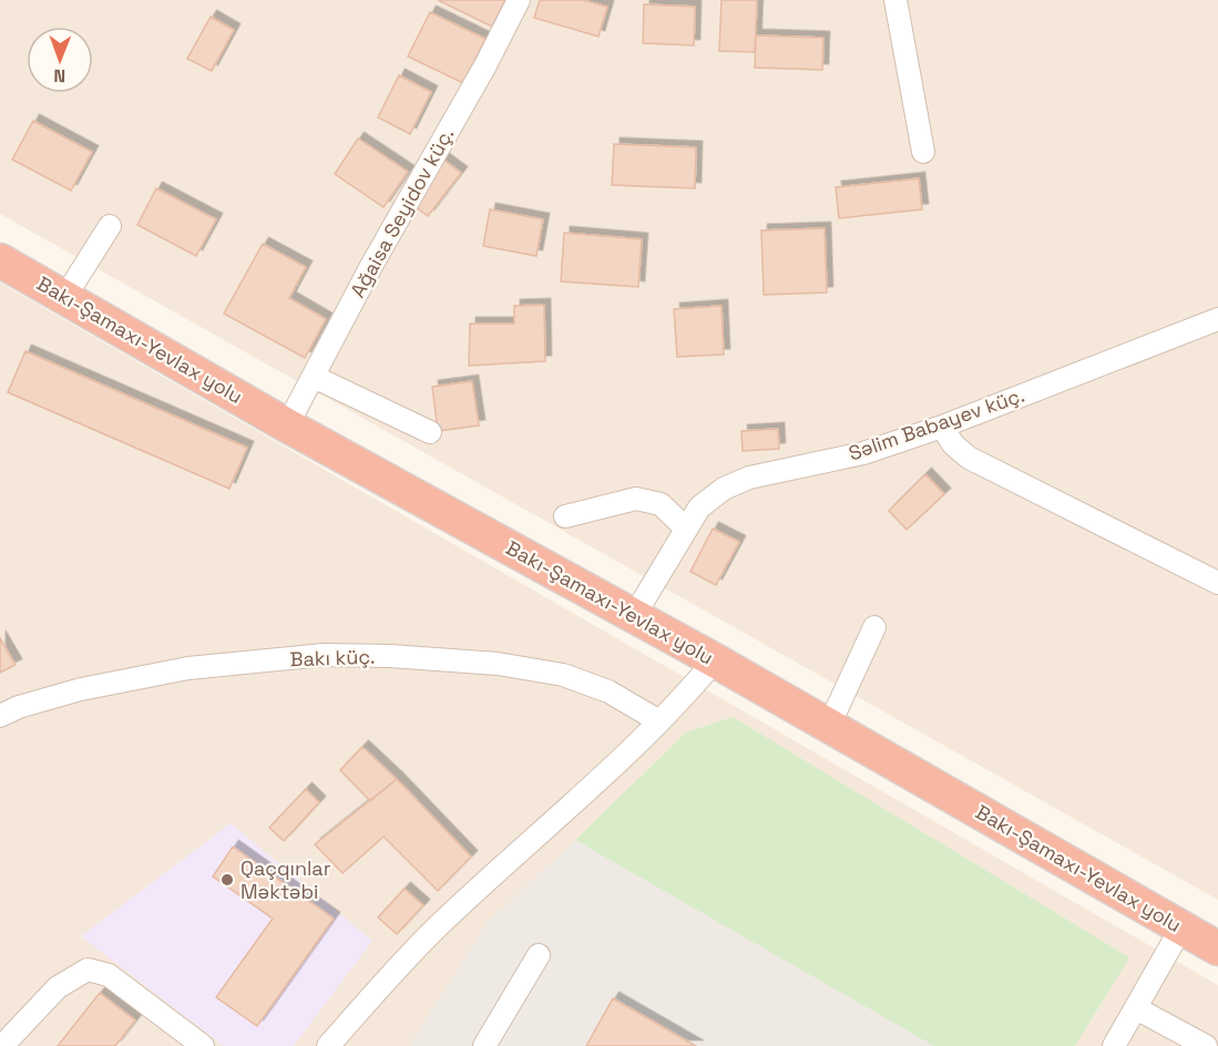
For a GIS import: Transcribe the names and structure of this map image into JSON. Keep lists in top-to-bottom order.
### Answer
{
  "streets": {
    "highway": ["Bakı-Şamaxı-Yevlax yolu"],
    "street": ["Ağaisa Seyidov küç.", "Səlim Babayev küç.", "Bakı küç."]
  },
  "crossings": [
    ["Ağaisa Seyidov küç.", "Bakı-Şamaxı-Yevlax yolu"],
    ["Bakı-Şamaxı-Yevlax yolu", "Səlim Babayev küç."]
  ],
  "places": ["Qaçqınlar Məktəbi"],
  "north": "bottom"
}
